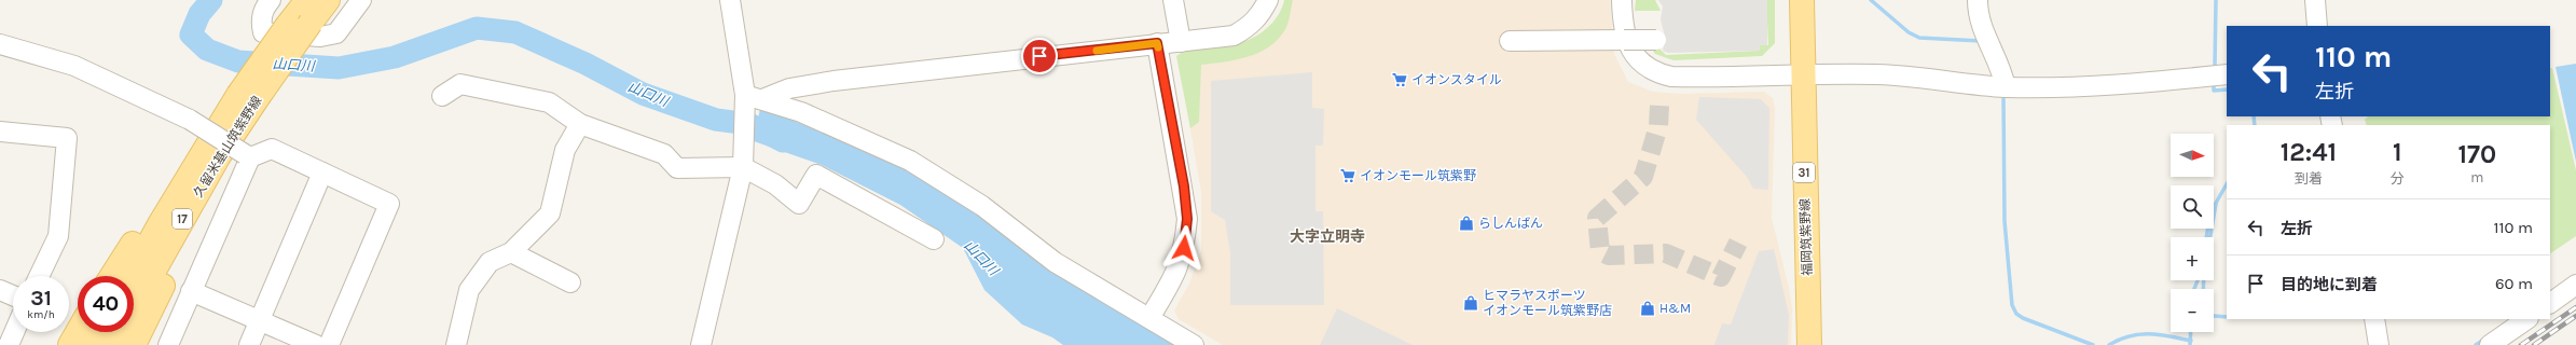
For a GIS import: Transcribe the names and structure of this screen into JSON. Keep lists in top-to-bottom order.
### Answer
{
  "streets": {
    "main road": [
      "久留米基山筑紫野線",
      "31",
      "17",
      "福岡筑紫野線"
    ]
  },
  "districts": ["大字立明寺"],
  "water": ["山口川"],
  "places": {
    "supermarket": ["イオンスタイル", "イオンモール筑紫野"],
    "shop": ["らしんばん", "ヒマラヤスポーツ イオンモール筑紫野店", "H&M"]
  },
  "north": "right",
  "page": {
    "turn": ["110 m", "左折"],
    "eta": [
      "12:41",
      "到着",
      "1",
      "分",
      "170",
      "m"
    ],
    "map_buttons": ["+", "−"],
    "list": [
      {
        "name": "左折",
        "value": "110 m"
      },
      {
        "name": "目的地に到着",
        "value": "60 m"
      }
    ],
    "speed": "31 km/h",
    "limit": "40"
  }
}
